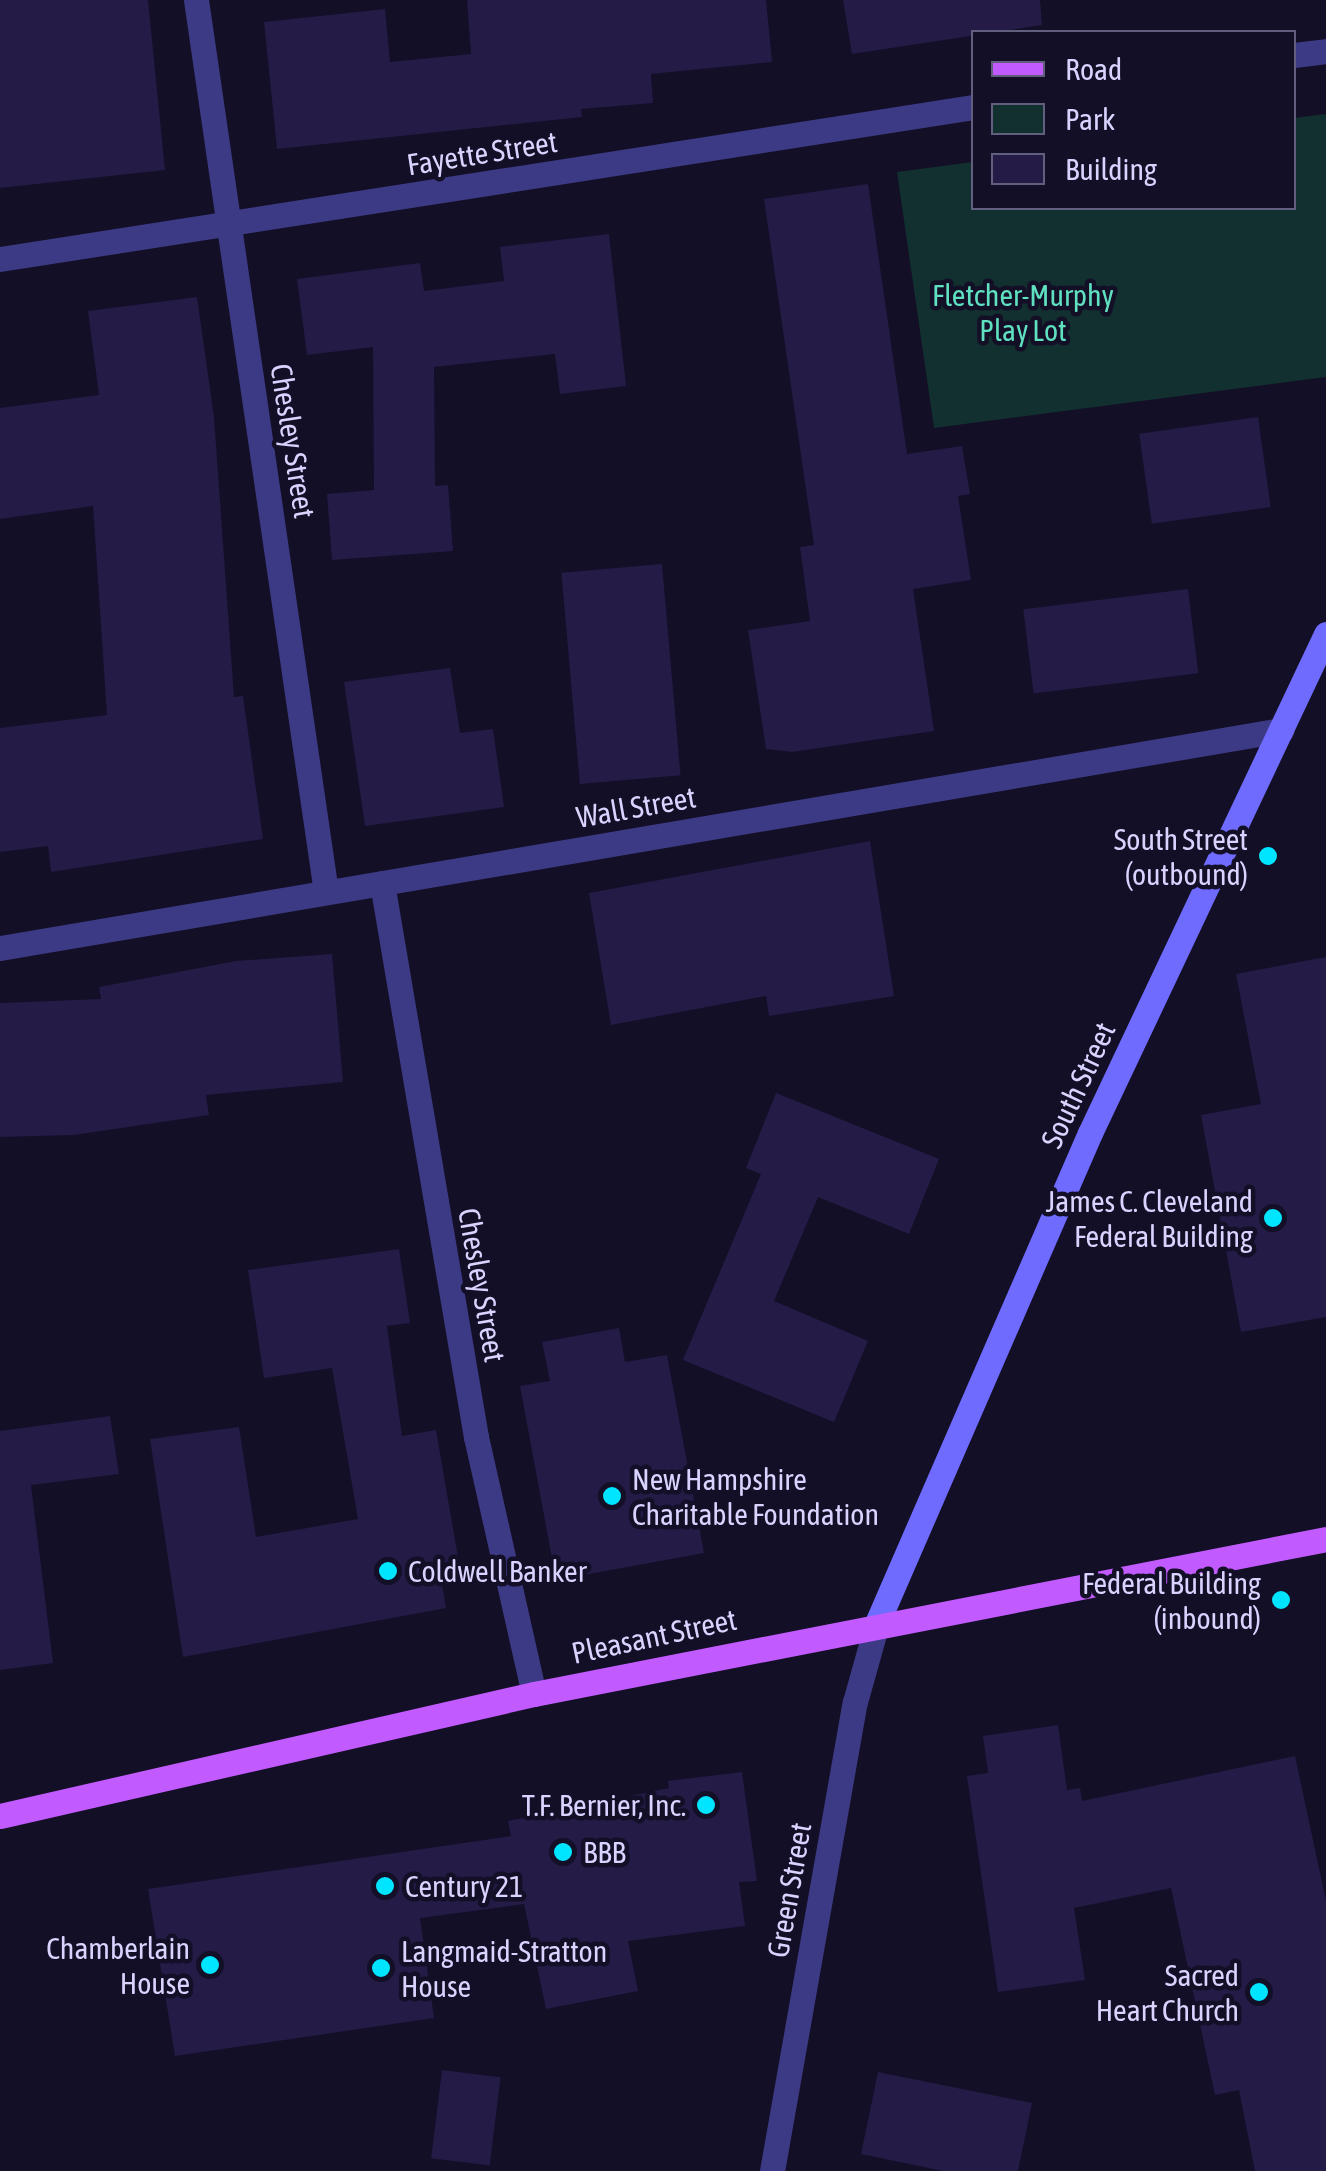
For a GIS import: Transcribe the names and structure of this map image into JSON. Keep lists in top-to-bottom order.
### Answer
{
  "streets": {
    "main road": ["South Street", "Pleasant Street"],
    "street": [
      "Fayette Street",
      "Chesley Street",
      "Wall Street",
      "Green Street"
    ]
  },
  "crossings": [
    ["Fayette Street", "Chesley Street"],
    ["Chesley Street", "Wall Street"],
    ["Chesley Street", "Pleasant Street"],
    ["Wall Street", "South Street"],
    ["South Street", "Pleasant Street"],
    ["South Street", "Green Street"],
    ["Pleasant Street", "Green Street"]
  ],
  "parks": ["Fletcher-Murphy Play Lot"],
  "places": [
    "South Street (outbound)",
    "James C. Cleveland Federal Building",
    "New Hampshire Charitable Foundation",
    "Coldwell Banker",
    "Federal Building (inbound)",
    "T.F. Bernier, Inc.",
    "BBB",
    "Century 21",
    "Chamberlain House",
    "Langmaid-Stratton House",
    "Sacred Heart Church"
  ],
  "legend": ["Road", "Park", "Building"]
}
